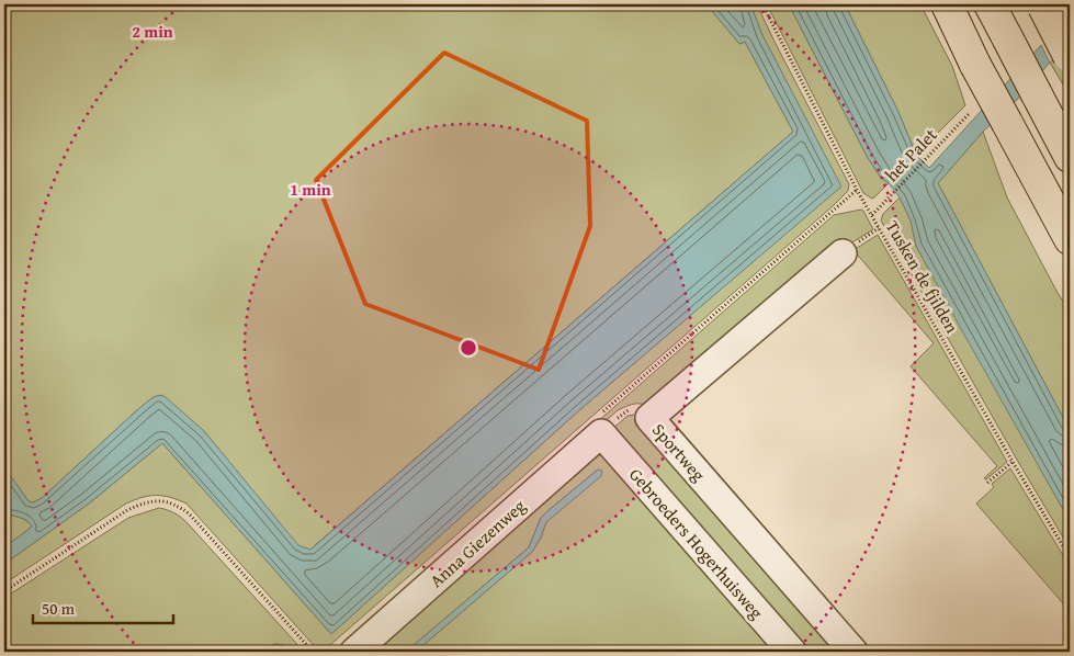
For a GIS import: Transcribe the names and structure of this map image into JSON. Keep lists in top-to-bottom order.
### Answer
{
  "streets": {
    "street": ["Sportweg", "Anna Giezenweg", "Gebroeders Hogerhuisweg"],
    "path": ["het Palet", "Tusken de fjilden"]
  },
  "crossings": [
    ["het Palet", "Tusken de fjilden"],
    ["Anna Giezenweg", "Gebroeders Hogerhuisweg"]
  ],
  "scale_bar": "50 m",
  "rings": ["2 min", "1 min"]
}
